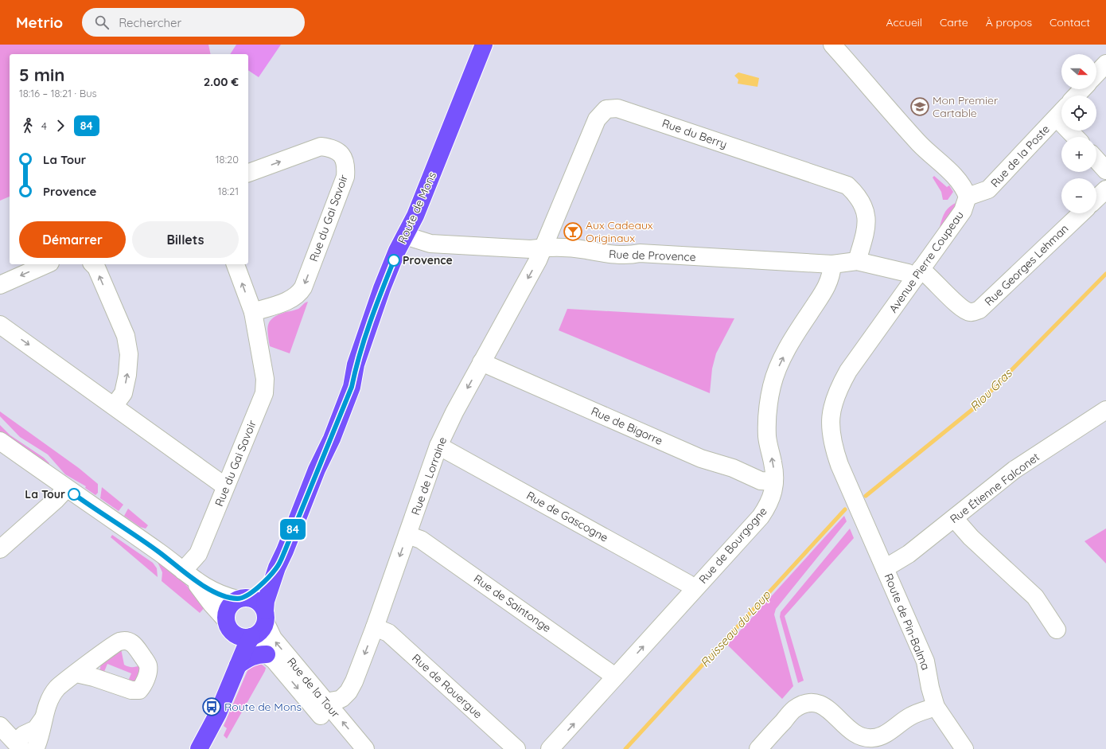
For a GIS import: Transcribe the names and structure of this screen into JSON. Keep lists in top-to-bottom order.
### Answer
{
  "streets": {
    "main road": ["Route de Mons"],
    "street": [
      "Rue du Berry",
      "Rue de la Poste",
      "Rue du Gai Savoir",
      "Rue de Provence",
      "Avenue Pierre Coupeau",
      "Rue Georges Lehman",
      "Rue de Bigorre",
      "Rue de Lorraine",
      "Rue Étienne Falconet",
      "Rue de Gascogne",
      "Rue de Bourgogne",
      "Rue de Saintonge",
      "Route de Pin-Balma",
      "Rue de Rouergue",
      "Rue de la Tour"
    ]
  },
  "crossings": [
    ["Rue du Berry", "Rue de Provence"],
    ["Rue du Berry", "Rue de Lorraine"],
    ["Rue de la Poste", "Avenue Pierre Coupeau"],
    ["Route de Mons", "Rue de Provence"],
    ["Route de Mons", "Rue de la Tour"],
    ["Rue de Provence", "Avenue Pierre Coupeau"],
    ["Rue de Provence", "Rue Georges Lehman"],
    ["Rue de Provence", "Rue de Lorraine"],
    ["Rue de Provence", "Rue de Bourgogne"],
    ["Avenue Pierre Coupeau", "Rue Georges Lehman"],
    ["Avenue Pierre Coupeau", "Route de Pin-Balma"],
    ["Rue de Bigorre", "Rue de Lorraine"],
    ["Rue de Bigorre", "Rue de Bourgogne"],
    ["Rue de Lorraine", "Rue de Gascogne"],
    ["Rue de Lorraine", "Rue de Saintonge"],
    ["Rue de Lorraine", "Rue de Rouergue"],
    ["Rue de Lorraine", "Rue de la Tour"],
    ["Rue Étienne Falconet", "Route de Pin-Balma"],
    ["Rue de Gascogne", "Rue de Bourgogne"],
    ["Rue de Bourgogne", "Rue de Saintonge"]
  ],
  "one_way": ["Rue de Lorraine", "Rue de Bourgogne"],
  "water": ["Riou Gras", "Ruisseau du Loup"],
  "places": {
    "school or university": ["Mon Premier Cartable"],
    "bar": ["Aux Cadeaux Originaux"],
    "other": ["Provence", "La Tour"],
    "bus stop": ["Route de Mons"]
  },
  "lines": ["bus line 84"],
  "north": "right",
  "page": {
    "header": "Metrio",
    "search": "Rechercher",
    "nav": [
      "Accueil",
      "Carte",
      "À propos",
      "Contact"
    ],
    "on_map": "84",
    "map_buttons": ["+", "−"],
    "heading": ["5 min", "18:16 – 18:21 · Bus", "2.00 €"],
    "legs": ["4", "84"],
    "list": [
      {
        "name": "La Tour",
        "value": "18:20"
      },
      {
        "name": "Provence",
        "value": "18:21"
      }
    ],
    "buttons": ["Démarrer", "Billets"]
  }
}
